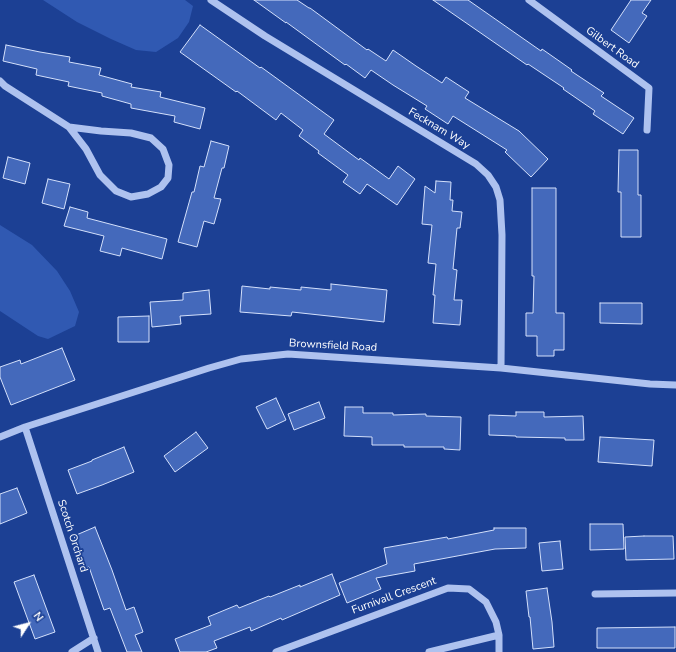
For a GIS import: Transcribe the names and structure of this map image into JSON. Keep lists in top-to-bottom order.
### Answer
{
  "streets": {
    "street": [
      "Gilbert Road",
      "Fecknam Way",
      "Brownsfield Road",
      "Scotch Orchard",
      "Furnivall Crescent"
    ]
  },
  "crossings": [
    ["Fecknam Way", "Brownsfield Road"],
    ["Brownsfield Road", "Scotch Orchard"]
  ],
  "north": "top right"
}
